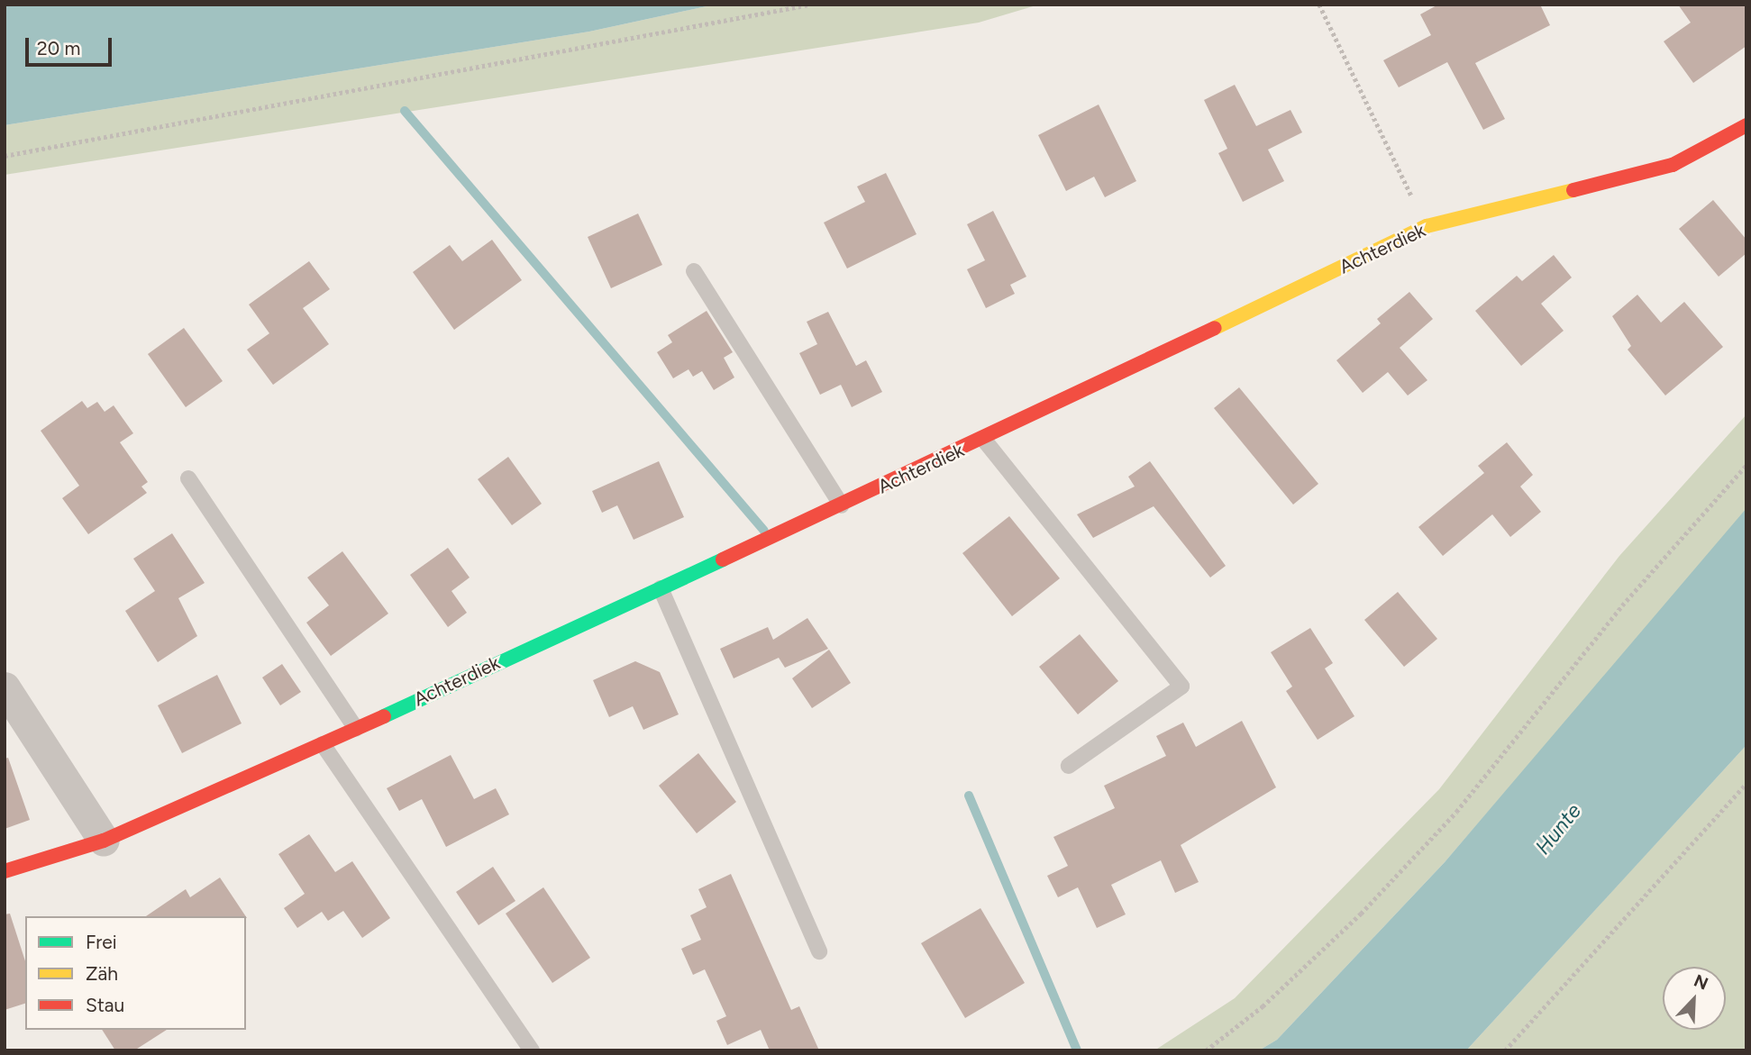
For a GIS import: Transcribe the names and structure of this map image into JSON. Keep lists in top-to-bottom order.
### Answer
{
  "streets": {
    "street": ["Achterdiek"]
  },
  "water": ["Hunte"],
  "legend": ["Frei", "Zäh", "Stau"],
  "scale_bar": "20 m",
  "north": "top right"
}
